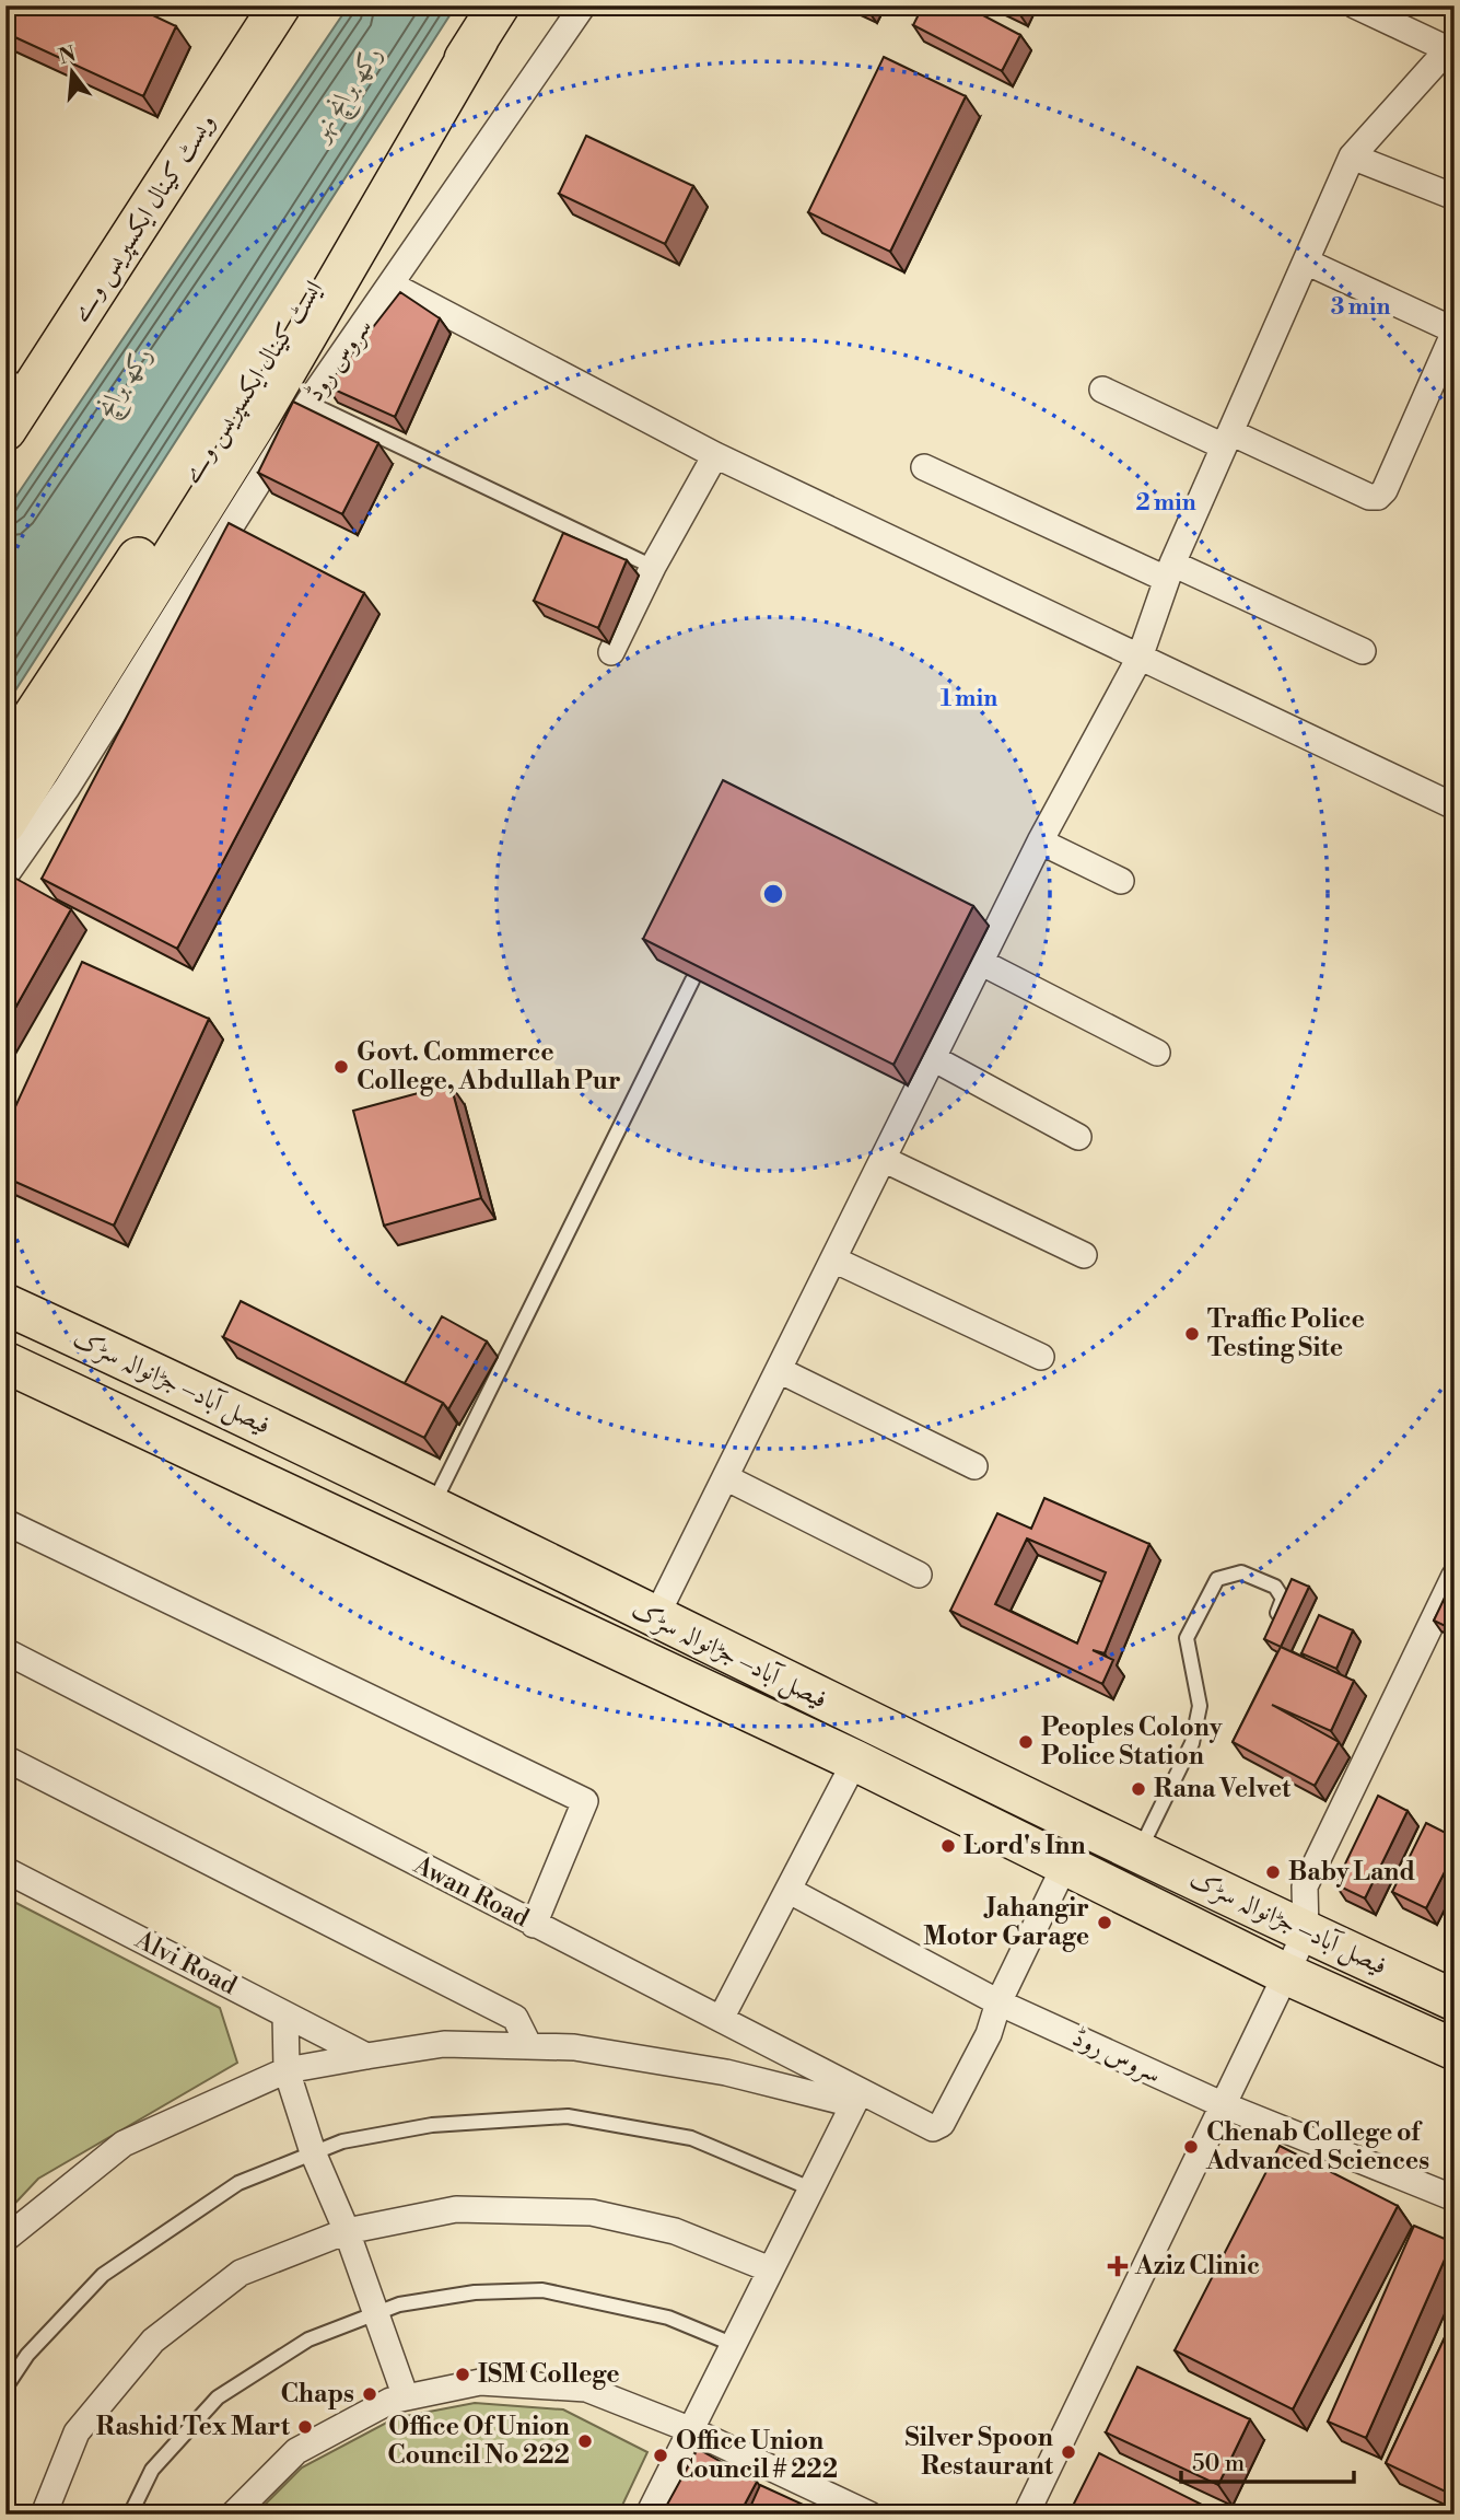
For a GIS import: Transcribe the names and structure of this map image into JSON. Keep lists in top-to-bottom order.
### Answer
{
  "streets": {
    "main road": ["ویسٹ کینال ایکسپریس وے", "ایسٹ کینال ایکسپریس وے", "فیصل آباد– جڑانوالہ سڑک"],
    "street": ["سروس روڈ", "Awan Road", "Alvi Road"]
  },
  "crossings": [
    ["سروس روڈ", "Awan Road"]
  ],
  "water": ["رکھ برانچ نہر", "رکھ برانچ"],
  "places": {
    "other": [
      "Govt. Commerce College, Abdullah Pur",
      "Traffic Police Testing Site",
      "Peoples Colony Police Station",
      "Rana Velvet",
      "Lord's Inn",
      "Baby Land",
      "Jahangir Motor Garage",
      "Chenab College of Advanced Sciences",
      "ISM College",
      "Chaps",
      "Rashid Tex Mart",
      "Office Of Union Council No 222",
      "Silver Spoon Restaurant",
      "Office Union Council # 222"
    ],
    "health": ["Aziz Clinic"]
  },
  "scale_bar": "50 m",
  "north": "top",
  "rings": ["3 min", "2 min", "1 min"]
}
